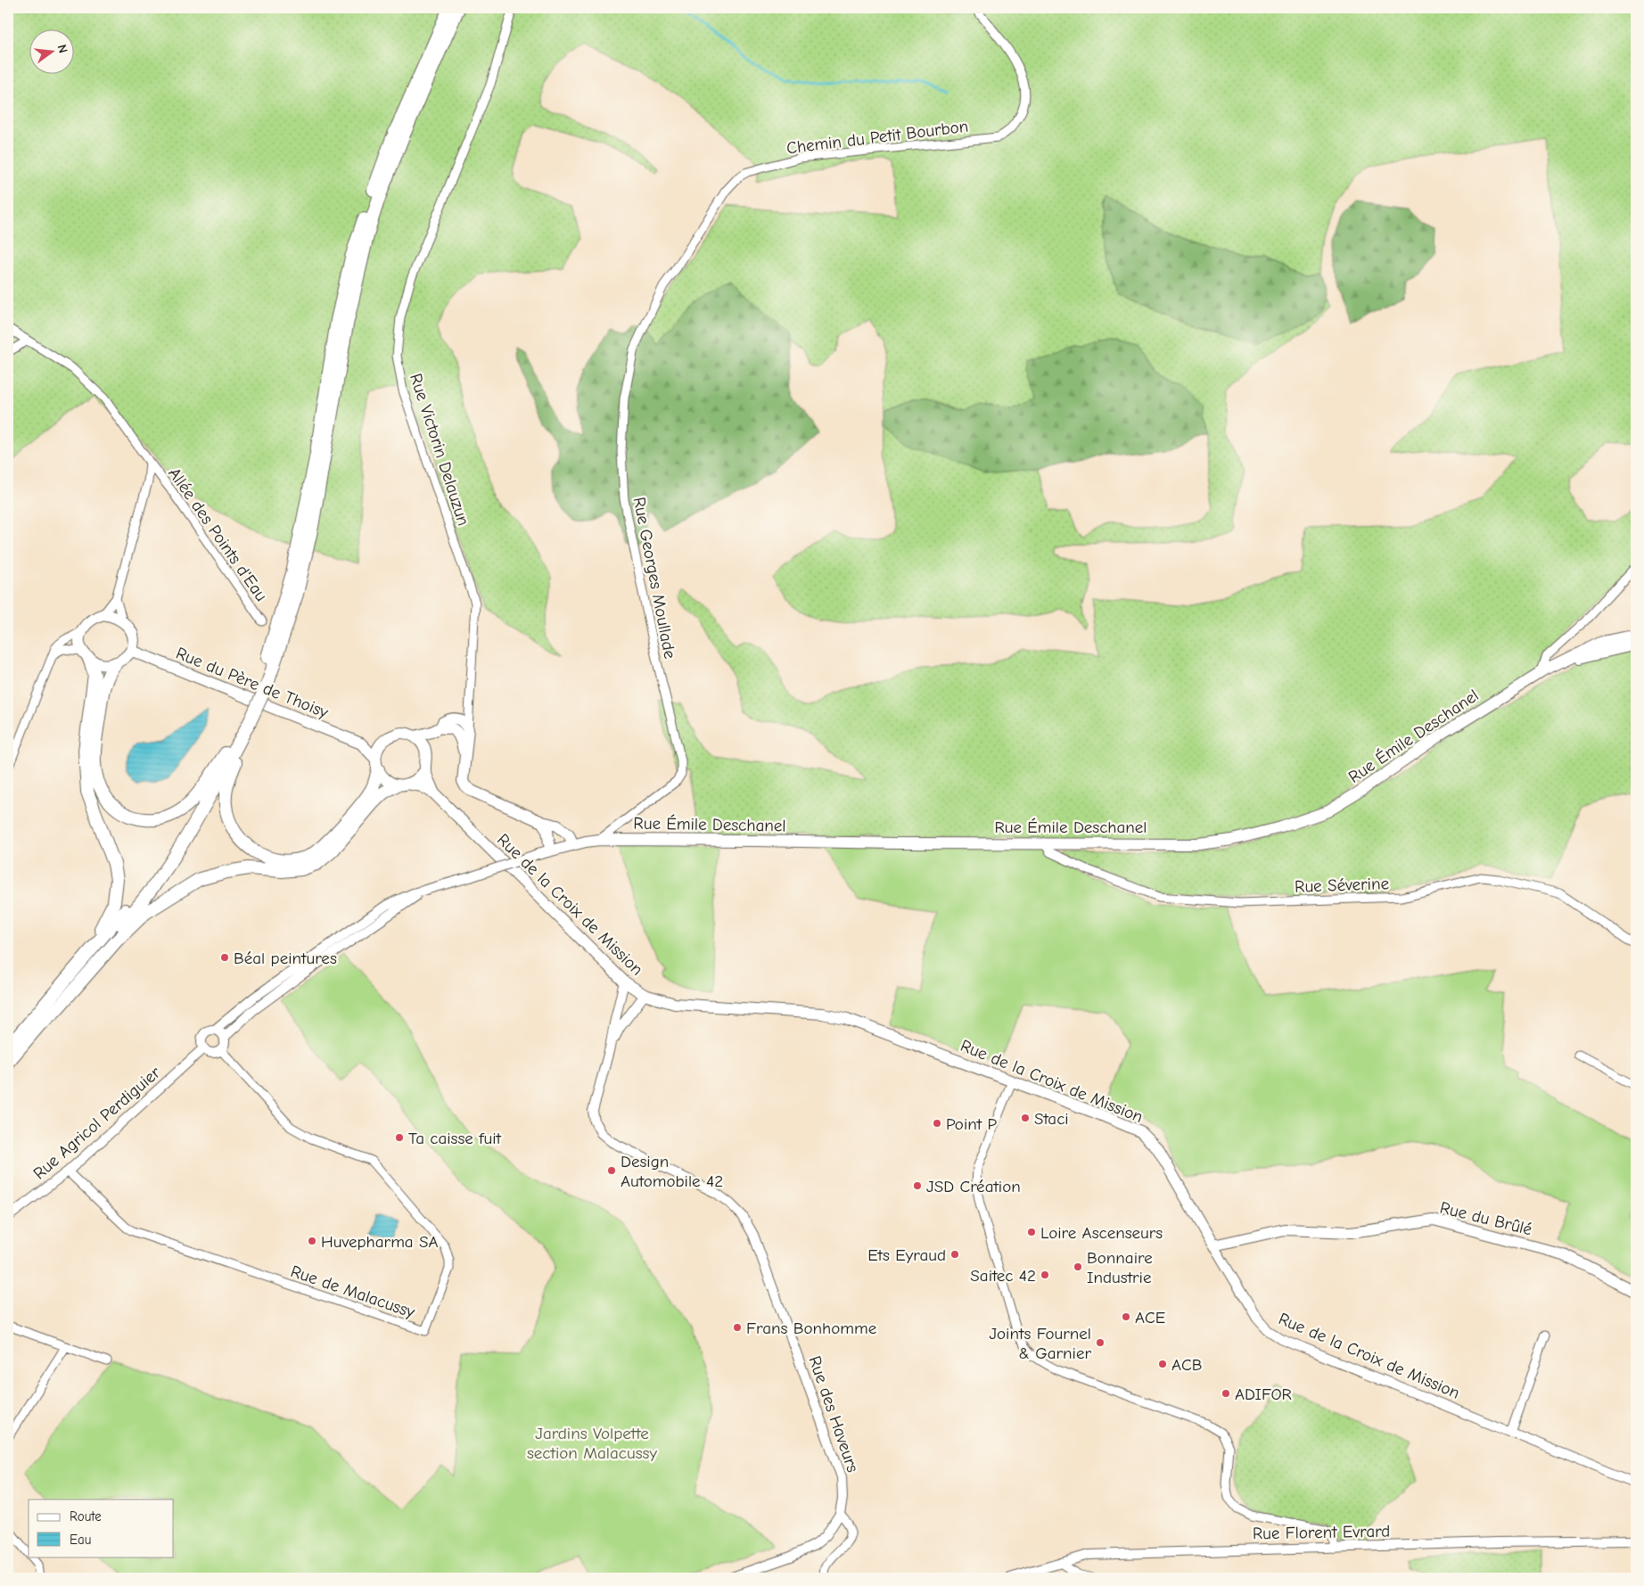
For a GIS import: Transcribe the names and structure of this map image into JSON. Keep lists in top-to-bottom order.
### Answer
{
  "streets": {
    "main road": [
      "Rue du Père de Thoisy",
      "Rue Émile Deschanel",
      "Rue de la Croix de Mission",
      "Rue du Brûlé"
    ],
    "street": [
      "Chemin du Petit Bourbon",
      "Rue Victorin Delauzun",
      "Allée des Points d'Eau",
      "Rue Georges Moullade",
      "Rue Séverine",
      "Rue Agricol Perdiguier",
      "Rue de Malacussy",
      "Rue des Haveurs",
      "Rue Florent Evrard"
    ]
  },
  "crossings": [
    ["Chemin du Petit Bourbon", "Rue Georges Moullade"],
    ["Rue Victorin Delauzun", "Rue du Père de Thoisy"],
    ["Rue Georges Moullade", "Rue Émile Deschanel"],
    ["Rue Émile Deschanel", "Rue Séverine"],
    ["Rue de la Croix de Mission", "Rue du Brûlé"],
    ["Rue de la Croix de Mission", "Rue des Haveurs"],
    ["Rue Agricol Perdiguier", "Rue de Malacussy"]
  ],
  "parks": ["Jardins Volpette section Malacussy"],
  "places": [
    "Béal peintures",
    "Staci",
    "Point P",
    "Ta caisse fuit",
    "Design Automobile 42",
    "JSD Création",
    "Loire Ascenseurs",
    "Huvepharma SA",
    "Ets Eyraud",
    "Bonnaire Industrie",
    "Saitec 42",
    "ACE",
    "Frans Bonhomme",
    "Joints Fournel & Garnier",
    "ACB",
    "ADIFOR"
  ],
  "legend": ["Route", "Eau"],
  "north": "right"
}
